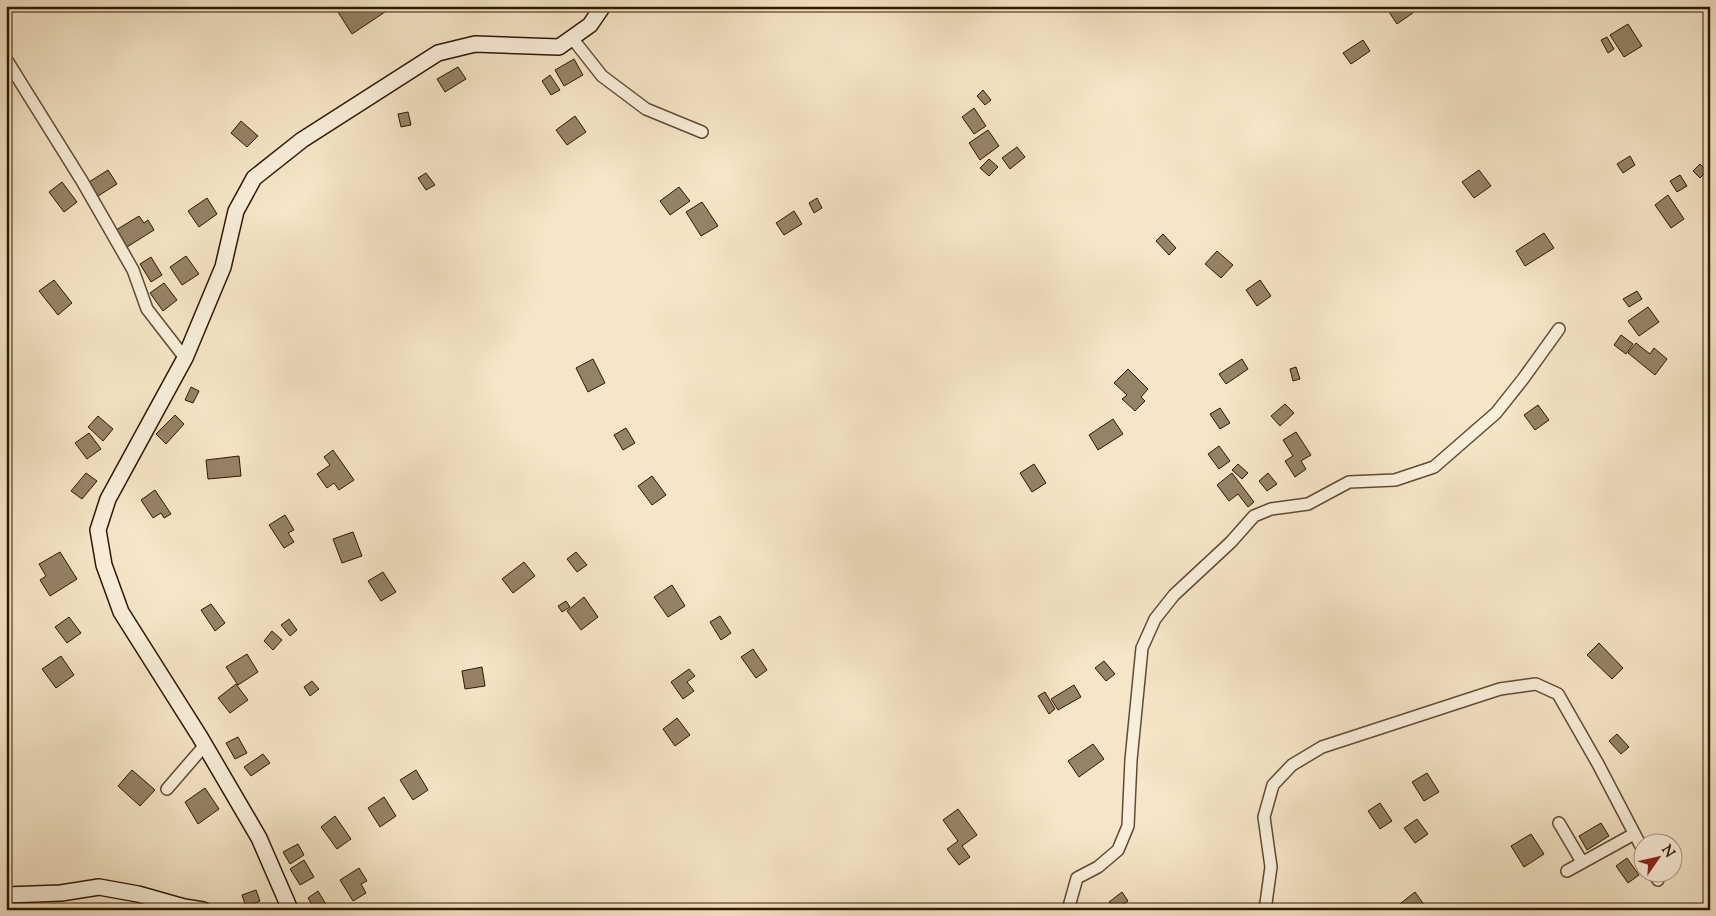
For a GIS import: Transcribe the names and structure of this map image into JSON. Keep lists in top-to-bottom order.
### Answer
{
  "north": "top right"
}
